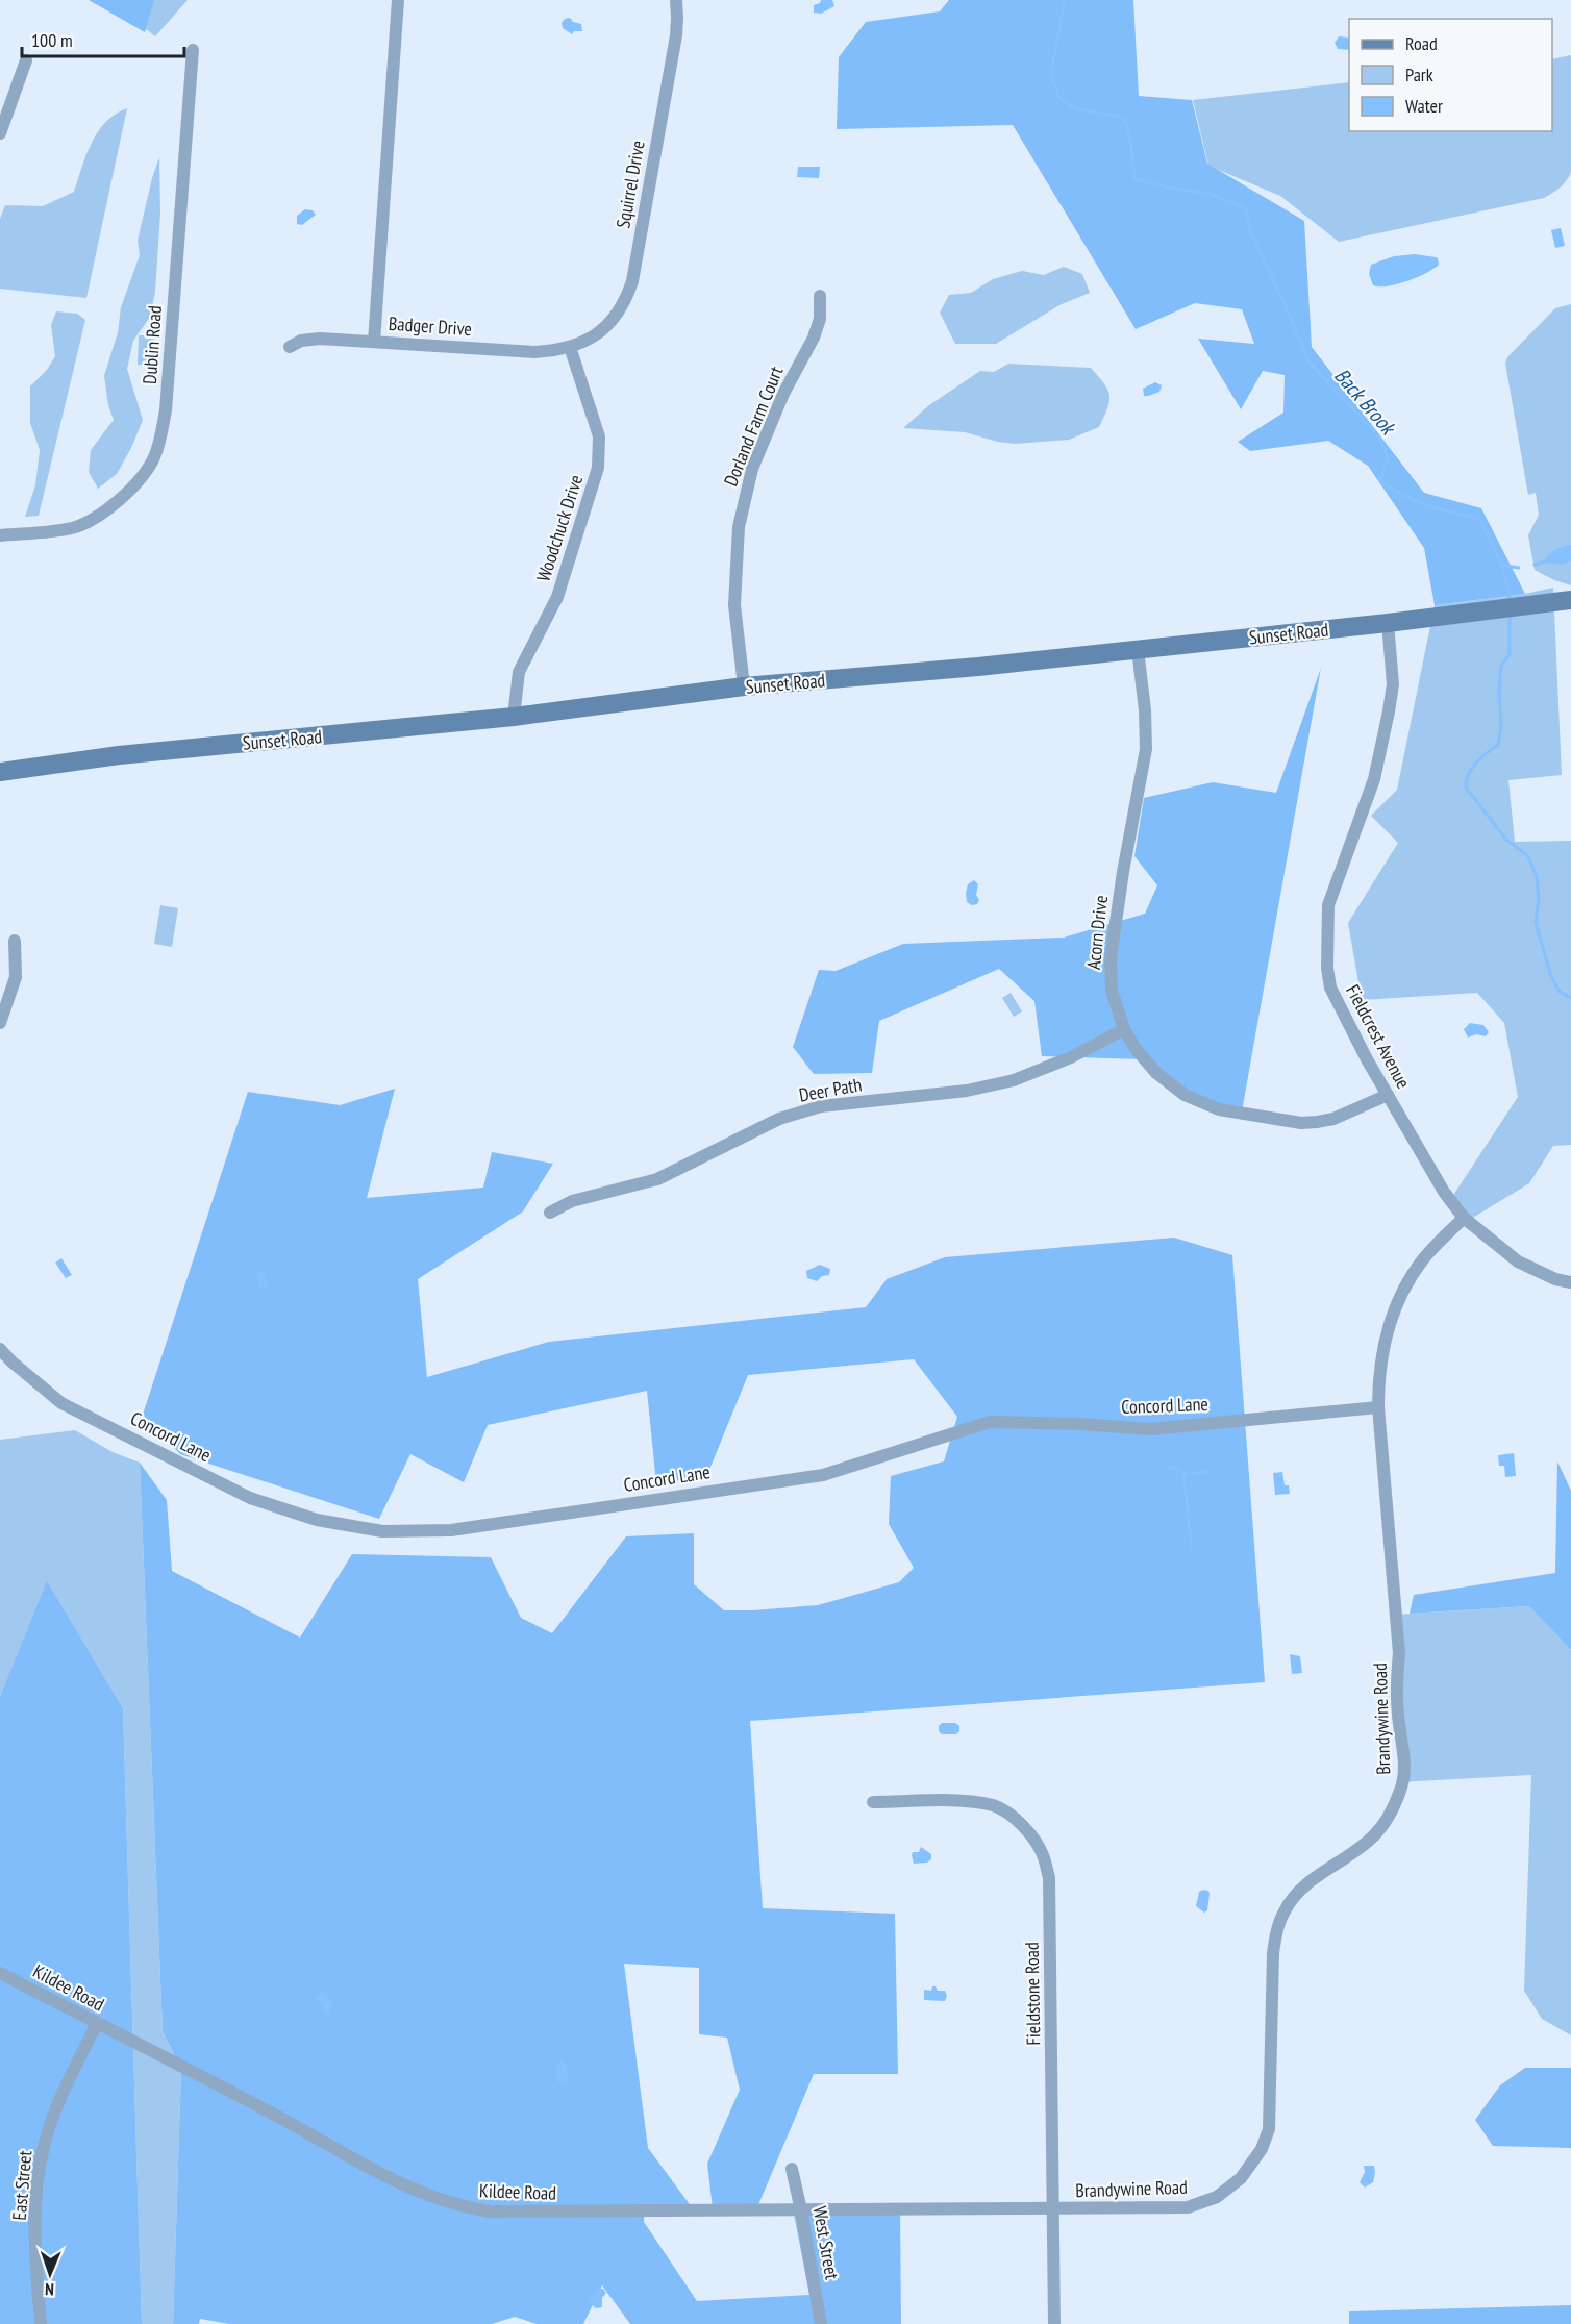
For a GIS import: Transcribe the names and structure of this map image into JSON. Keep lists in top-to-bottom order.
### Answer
{
  "streets": {
    "street": [
      "Squirrel Drive",
      "Badger Drive",
      "Dublin Road",
      "Dorland Farm Court",
      "Woodchuck Drive",
      "Sunset Road",
      "Acorn Drive",
      "Fieldcrest Avenue",
      "Deer Path",
      "Concord Lane",
      "Brandywine Road",
      "Kildee Road",
      "Fieldstone Road",
      "East Street",
      "West Street"
    ]
  },
  "crossings": [
    ["Squirrel Drive", "Badger Drive"],
    ["Squirrel Drive", "Woodchuck Drive"],
    ["Badger Drive", "Woodchuck Drive"],
    ["Dorland Farm Court", "Sunset Road"],
    ["Woodchuck Drive", "Sunset Road"],
    ["Sunset Road", "Acorn Drive"],
    ["Sunset Road", "Fieldcrest Avenue"],
    ["Acorn Drive", "Fieldcrest Avenue"],
    ["Acorn Drive", "Deer Path"],
    ["Fieldcrest Avenue", "Brandywine Road"],
    ["Concord Lane", "Brandywine Road"],
    ["Brandywine Road", "Kildee Road"],
    ["Brandywine Road", "Fieldstone Road"],
    ["Kildee Road", "Fieldstone Road"],
    ["Kildee Road", "East Street"],
    ["Kildee Road", "West Street"]
  ],
  "water": ["Back Brook"],
  "legend": ["Road", "Park", "Water"],
  "scale_bar": "100 m",
  "north": "bottom"
}
